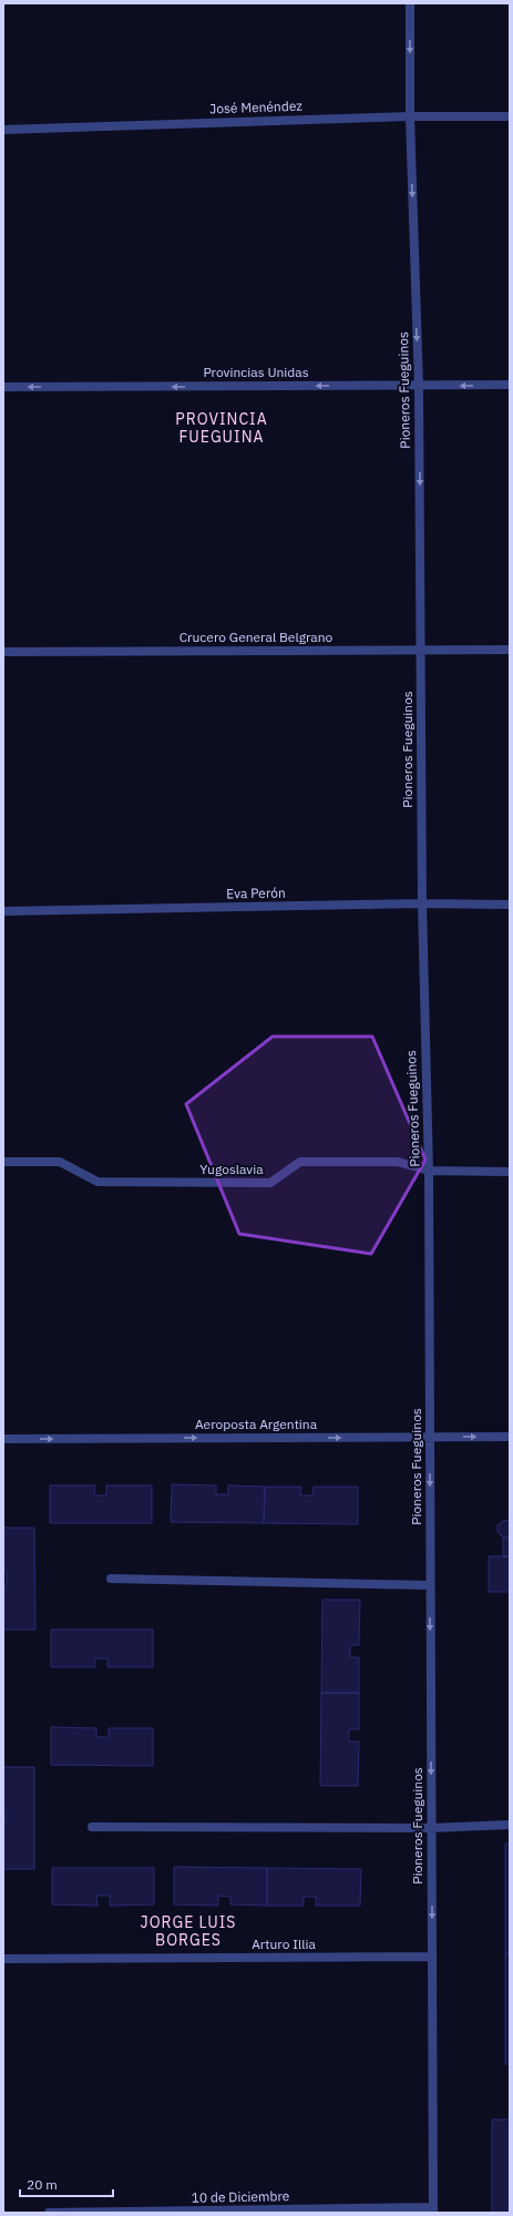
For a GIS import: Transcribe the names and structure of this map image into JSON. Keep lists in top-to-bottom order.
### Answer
{
  "streets": {
    "street": [
      "José Menéndez",
      "Provincias Unidas",
      "Pioneros Fueguinos",
      "Crucero General Belgrano",
      "Eva Perón",
      "Yugoslavia",
      "Aeroposta Argentina",
      "Arturo Illia",
      "10 de Diciembre"
    ]
  },
  "crossings": [
    ["José Menéndez", "Pioneros Fueguinos"],
    ["Provincias Unidas", "Pioneros Fueguinos"],
    ["Pioneros Fueguinos", "Crucero General Belgrano"],
    ["Pioneros Fueguinos", "Eva Perón"],
    ["Pioneros Fueguinos", "Yugoslavia"],
    ["Pioneros Fueguinos", "Aeroposta Argentina"],
    ["Pioneros Fueguinos", "Arturo Illia"],
    ["Pioneros Fueguinos", "10 de Diciembre"]
  ],
  "one_way": ["Provincias Unidas", "Pioneros Fueguinos", "Aeroposta Argentina"],
  "districts": ["PROVINCIA FUEGUINA", "JORGE LUIS BORGES"],
  "scale_bar": "20 m"
}
